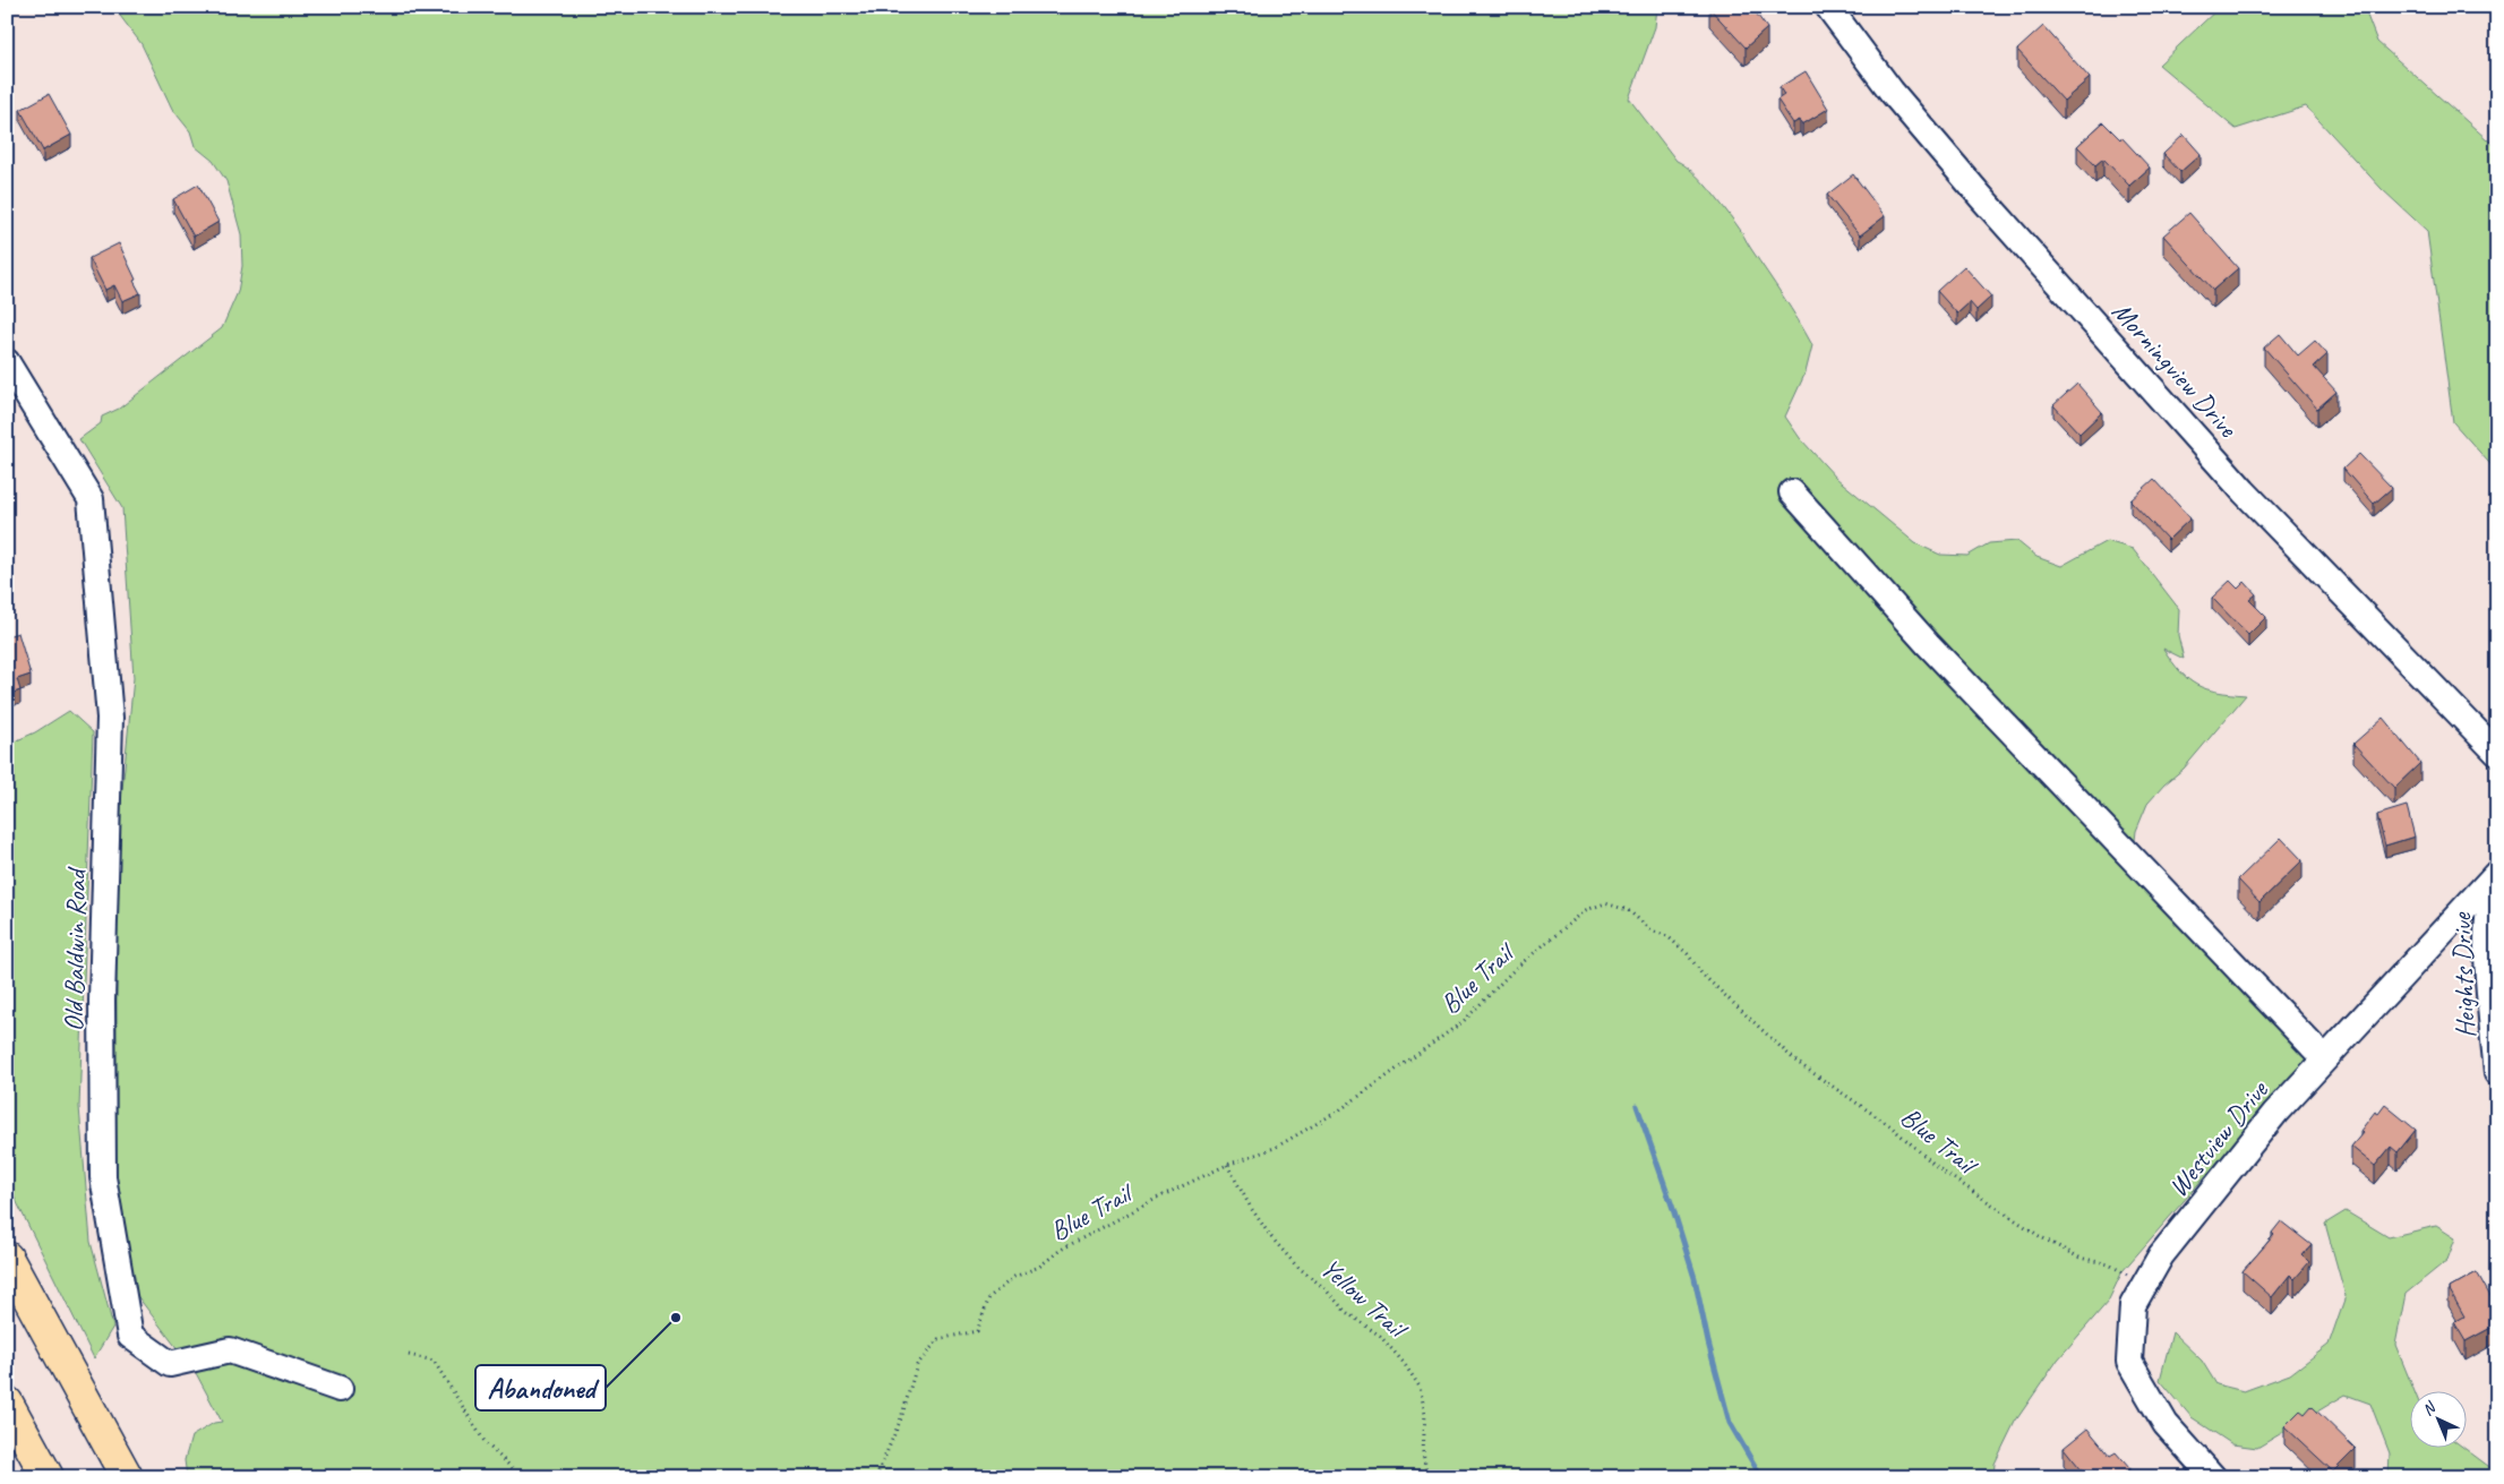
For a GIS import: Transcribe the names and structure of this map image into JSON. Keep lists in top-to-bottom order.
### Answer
{
  "streets": {
    "street": [
      "Morningview Drive",
      "Old Baldwin Road",
      "Heights Drive",
      "Westview Drive"
    ],
    "path": ["Blue Trail", "Yellow Trail"]
  },
  "crossings": [
    ["Blue Trail", "Westview Drive"],
    ["Blue Trail", "Yellow Trail"]
  ],
  "places": ["Abandoned"],
  "north": "top left"
}
